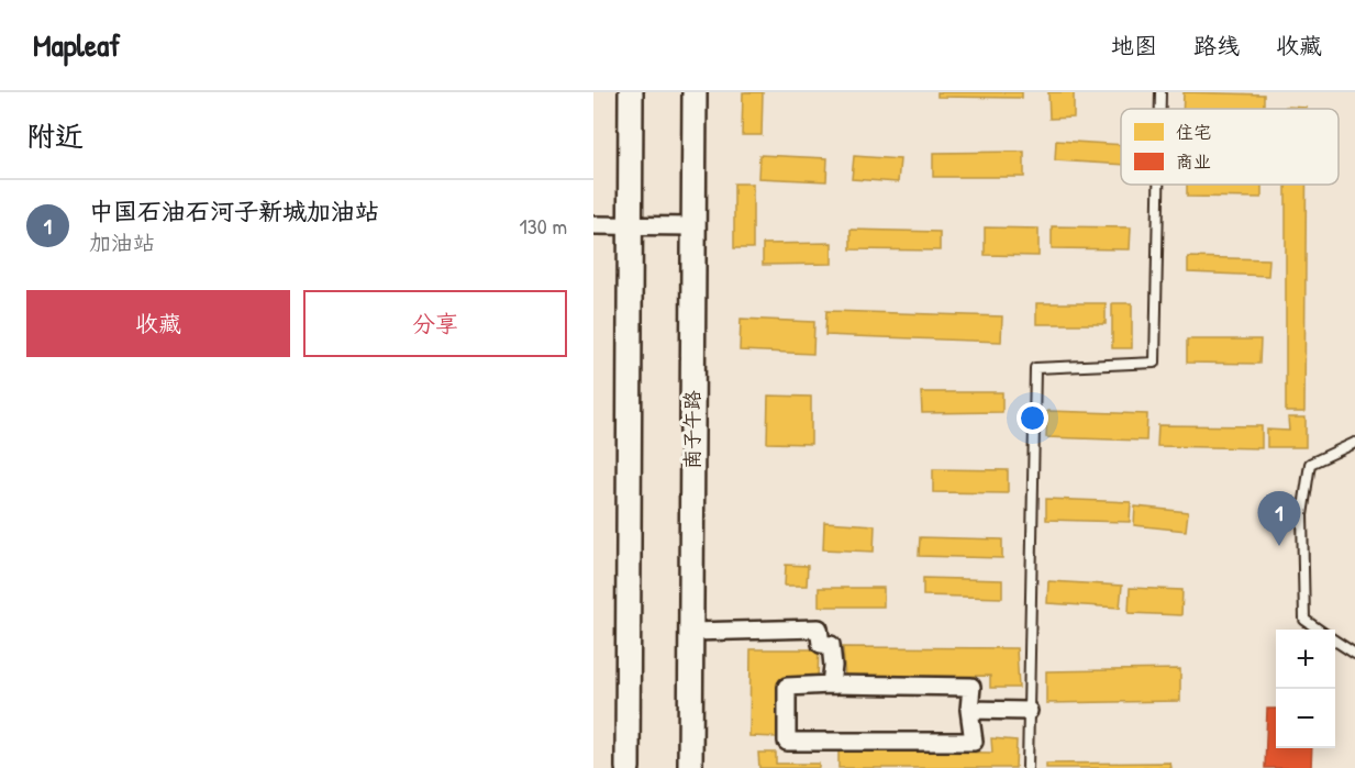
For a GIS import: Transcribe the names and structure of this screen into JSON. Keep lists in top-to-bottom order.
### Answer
{
  "streets": {
    "street": ["南子午路"]
  },
  "legend": ["住宅", "商业"],
  "page": {
    "header": "Mapleaf",
    "nav": ["地图", "路线", "收藏"],
    "heading": "附近",
    "list": [
      {
        "mark": "1",
        "name": "中国石油石河子新城加油站",
        "note": "加油站",
        "value": "130 m"
      }
    ],
    "buttons": ["收藏", "分享"],
    "pins": "1",
    "map_buttons": ["+", "−"]
  }
}
